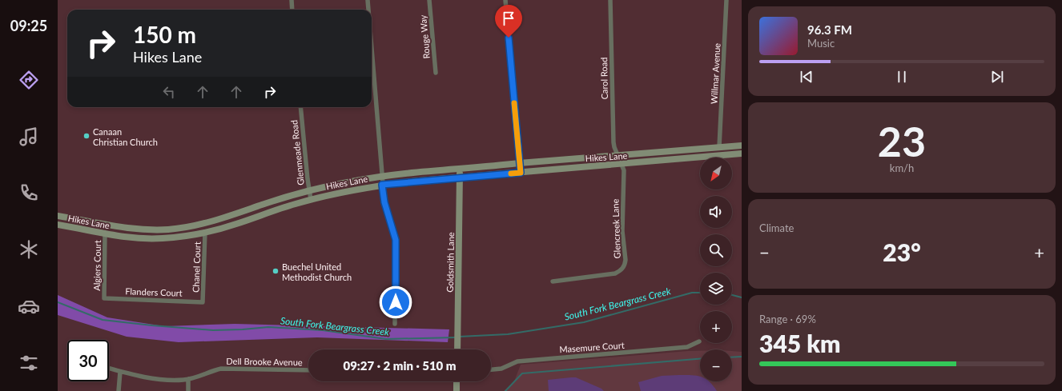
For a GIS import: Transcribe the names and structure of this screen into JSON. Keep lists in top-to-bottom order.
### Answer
{
  "streets": {
    "main road": ["Hikes Lane", "Goldsmith Lane"],
    "street": [
      "Rouge Way",
      "Willmar Avenue",
      "Carol Road",
      "Glenmeade Road",
      "Glencreek Lane",
      "Algiers Court",
      "Chanel Court",
      "Flanders Court",
      "Masemure Court",
      "Dell Brooke Avenue"
    ]
  },
  "crossings": [
    ["Willmar Avenue", "Hikes Lane"],
    ["Carol Road", "Hikes Lane"],
    ["Carol Road", "Glencreek Lane"],
    ["Glenmeade Road", "Hikes Lane"],
    ["Hikes Lane", "Glencreek Lane"],
    ["Hikes Lane", "Goldsmith Lane"],
    ["Hikes Lane", "Algiers Court"],
    ["Hikes Lane", "Chanel Court"],
    ["Algiers Court", "Flanders Court"],
    ["Chanel Court", "Flanders Court"]
  ],
  "water": ["South Fork Beargrass Creek"],
  "places": ["Canaan Christian Church", "Buechel United Methodist Church"],
  "north": "bottom left",
  "page": {
    "tabs": "09:25",
    "turn": ["150 m", "Hikes Lane"],
    "song": ["96.3 FM", "Music"],
    "tile": [
      ["23", "km/h"],
      "Climate",
      ["Range · 69%", "345 km"]
    ],
    "map_buttons": ["+", "−"],
    "heat": ["−", "23°", "+"],
    "limit": "30",
    "trip": "09:27 · 2 min · 510 m"
  }
}
